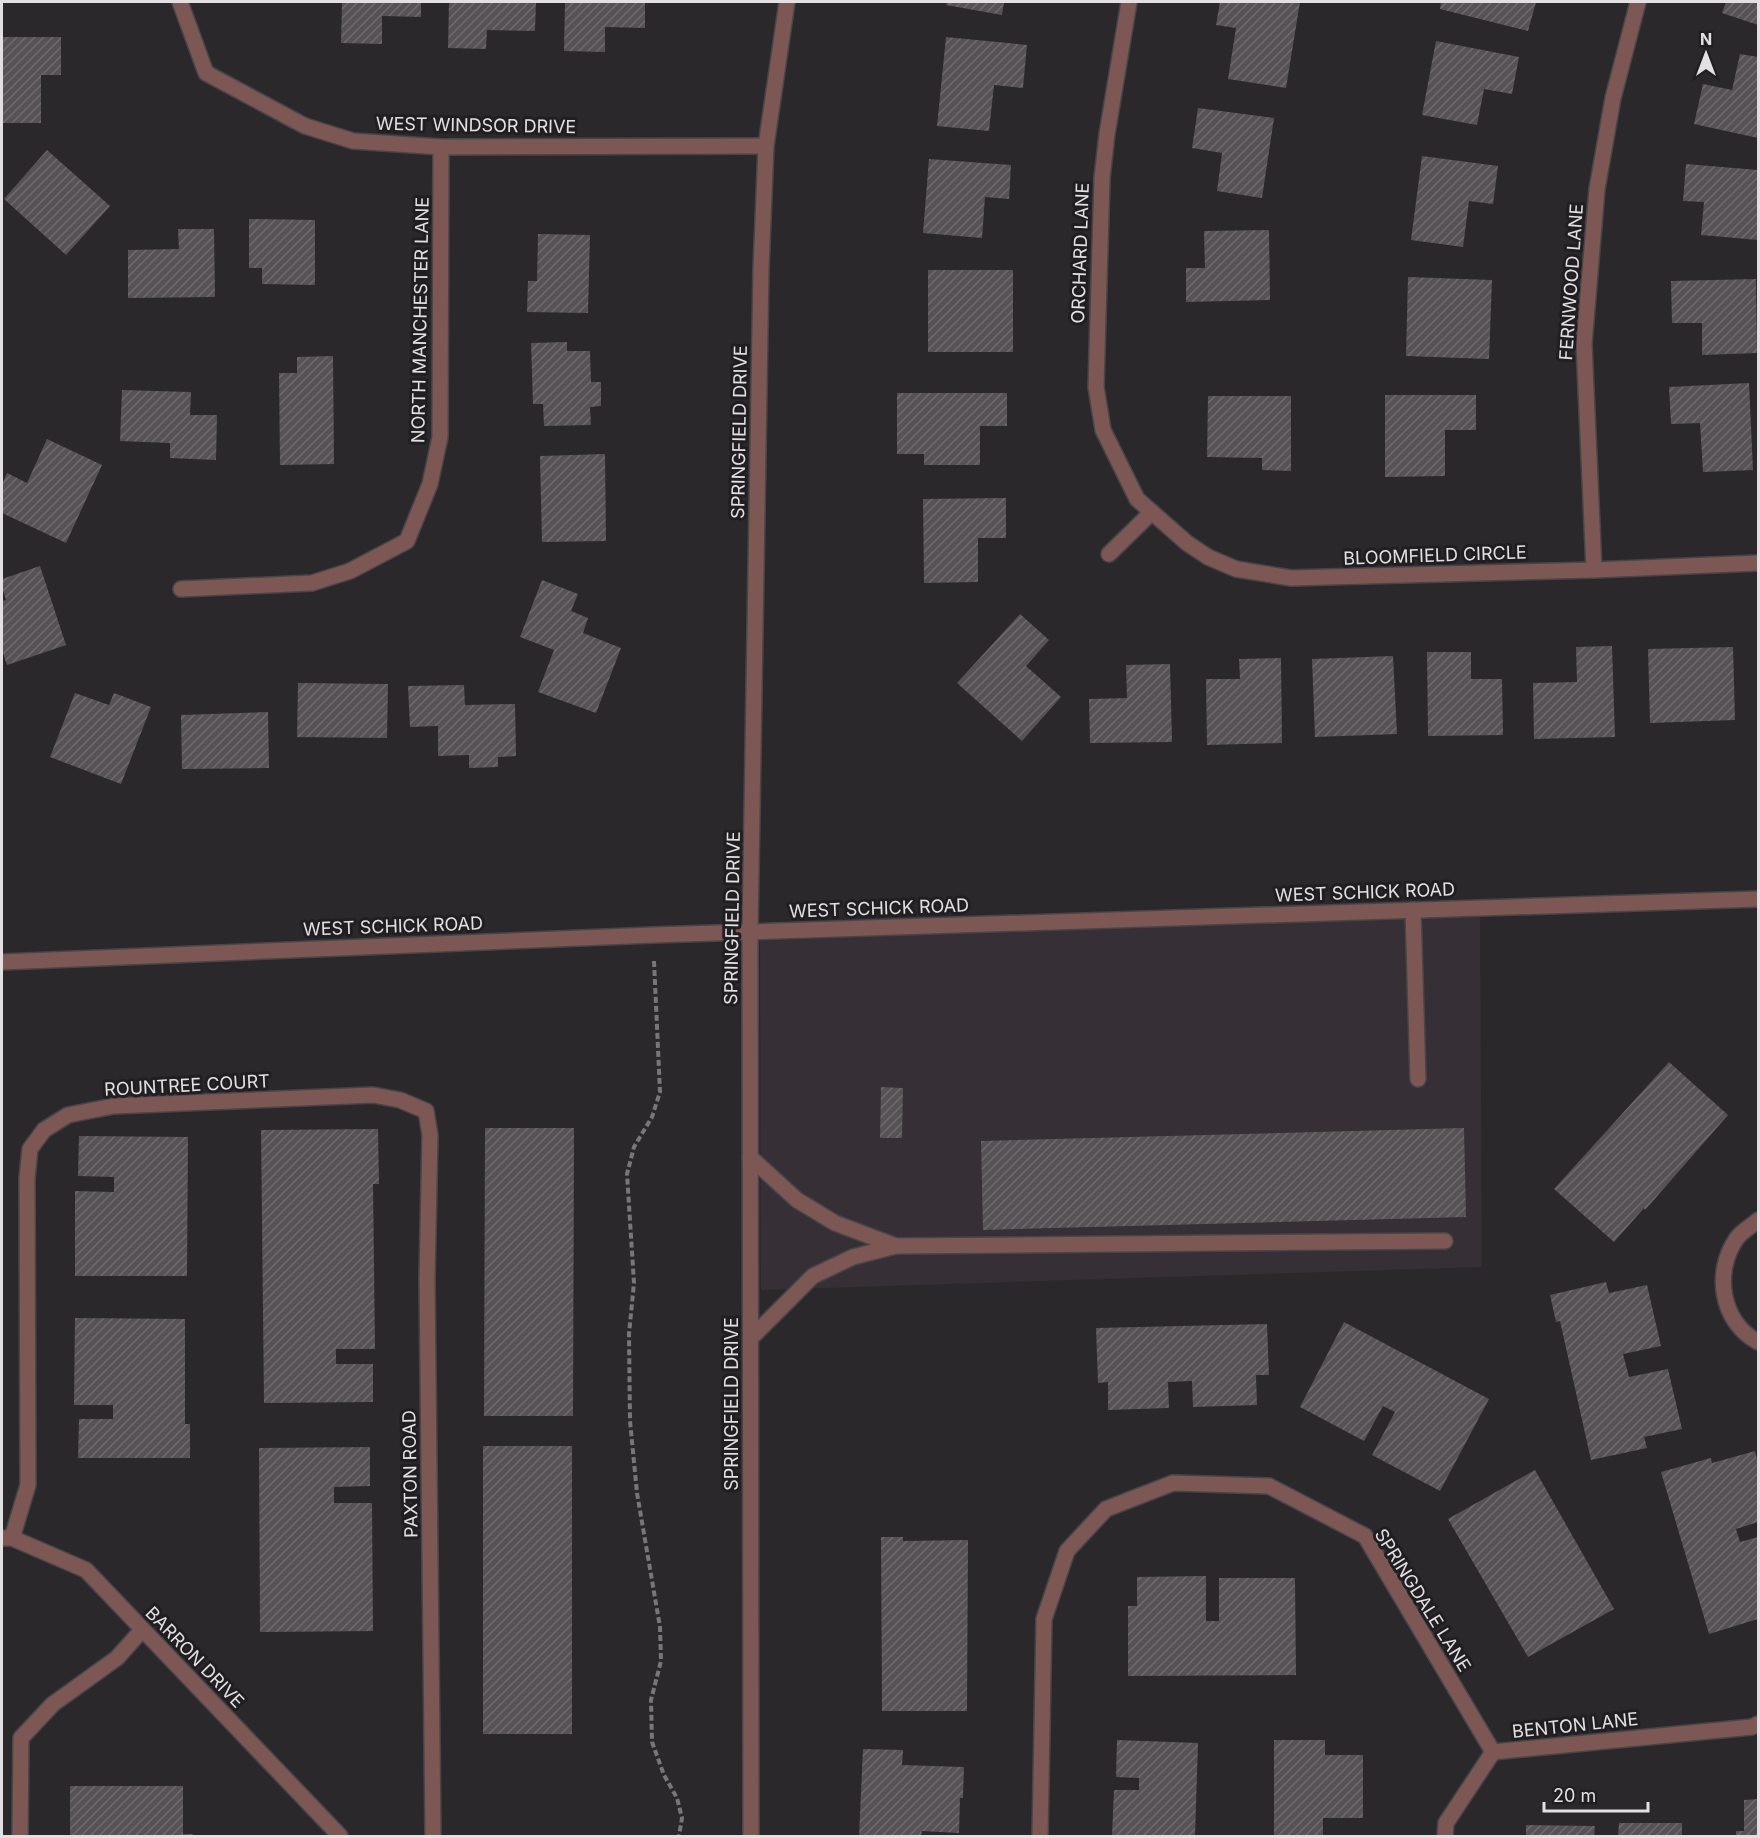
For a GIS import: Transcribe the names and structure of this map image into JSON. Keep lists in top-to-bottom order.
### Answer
{
  "streets": {
    "street": [
      "WEST WINDSOR DRIVE",
      "ORCHARD LANE",
      "FERNWOOD LANE",
      "NORTH MANCHESTER LANE",
      "SPRINGFIELD DRIVE",
      "BLOOMFIELD CIRCLE",
      "WEST SCHICK ROAD",
      "ROUNTREE COURT",
      "PAXTON ROAD",
      "SPRINGDALE LANE",
      "BARRON DRIVE",
      "BENTON LANE"
    ]
  },
  "crossings": [
    ["WEST WINDSOR DRIVE", "NORTH MANCHESTER LANE"],
    ["WEST WINDSOR DRIVE", "SPRINGFIELD DRIVE"],
    ["ORCHARD LANE", "BLOOMFIELD CIRCLE"],
    ["FERNWOOD LANE", "BLOOMFIELD CIRCLE"],
    ["SPRINGFIELD DRIVE", "WEST SCHICK ROAD"],
    ["ROUNTREE COURT", "PAXTON ROAD"],
    ["ROUNTREE COURT", "BARRON DRIVE"],
    ["SPRINGDALE LANE", "BENTON LANE"]
  ],
  "scale_bar": "20 m",
  "north": "top"
}
